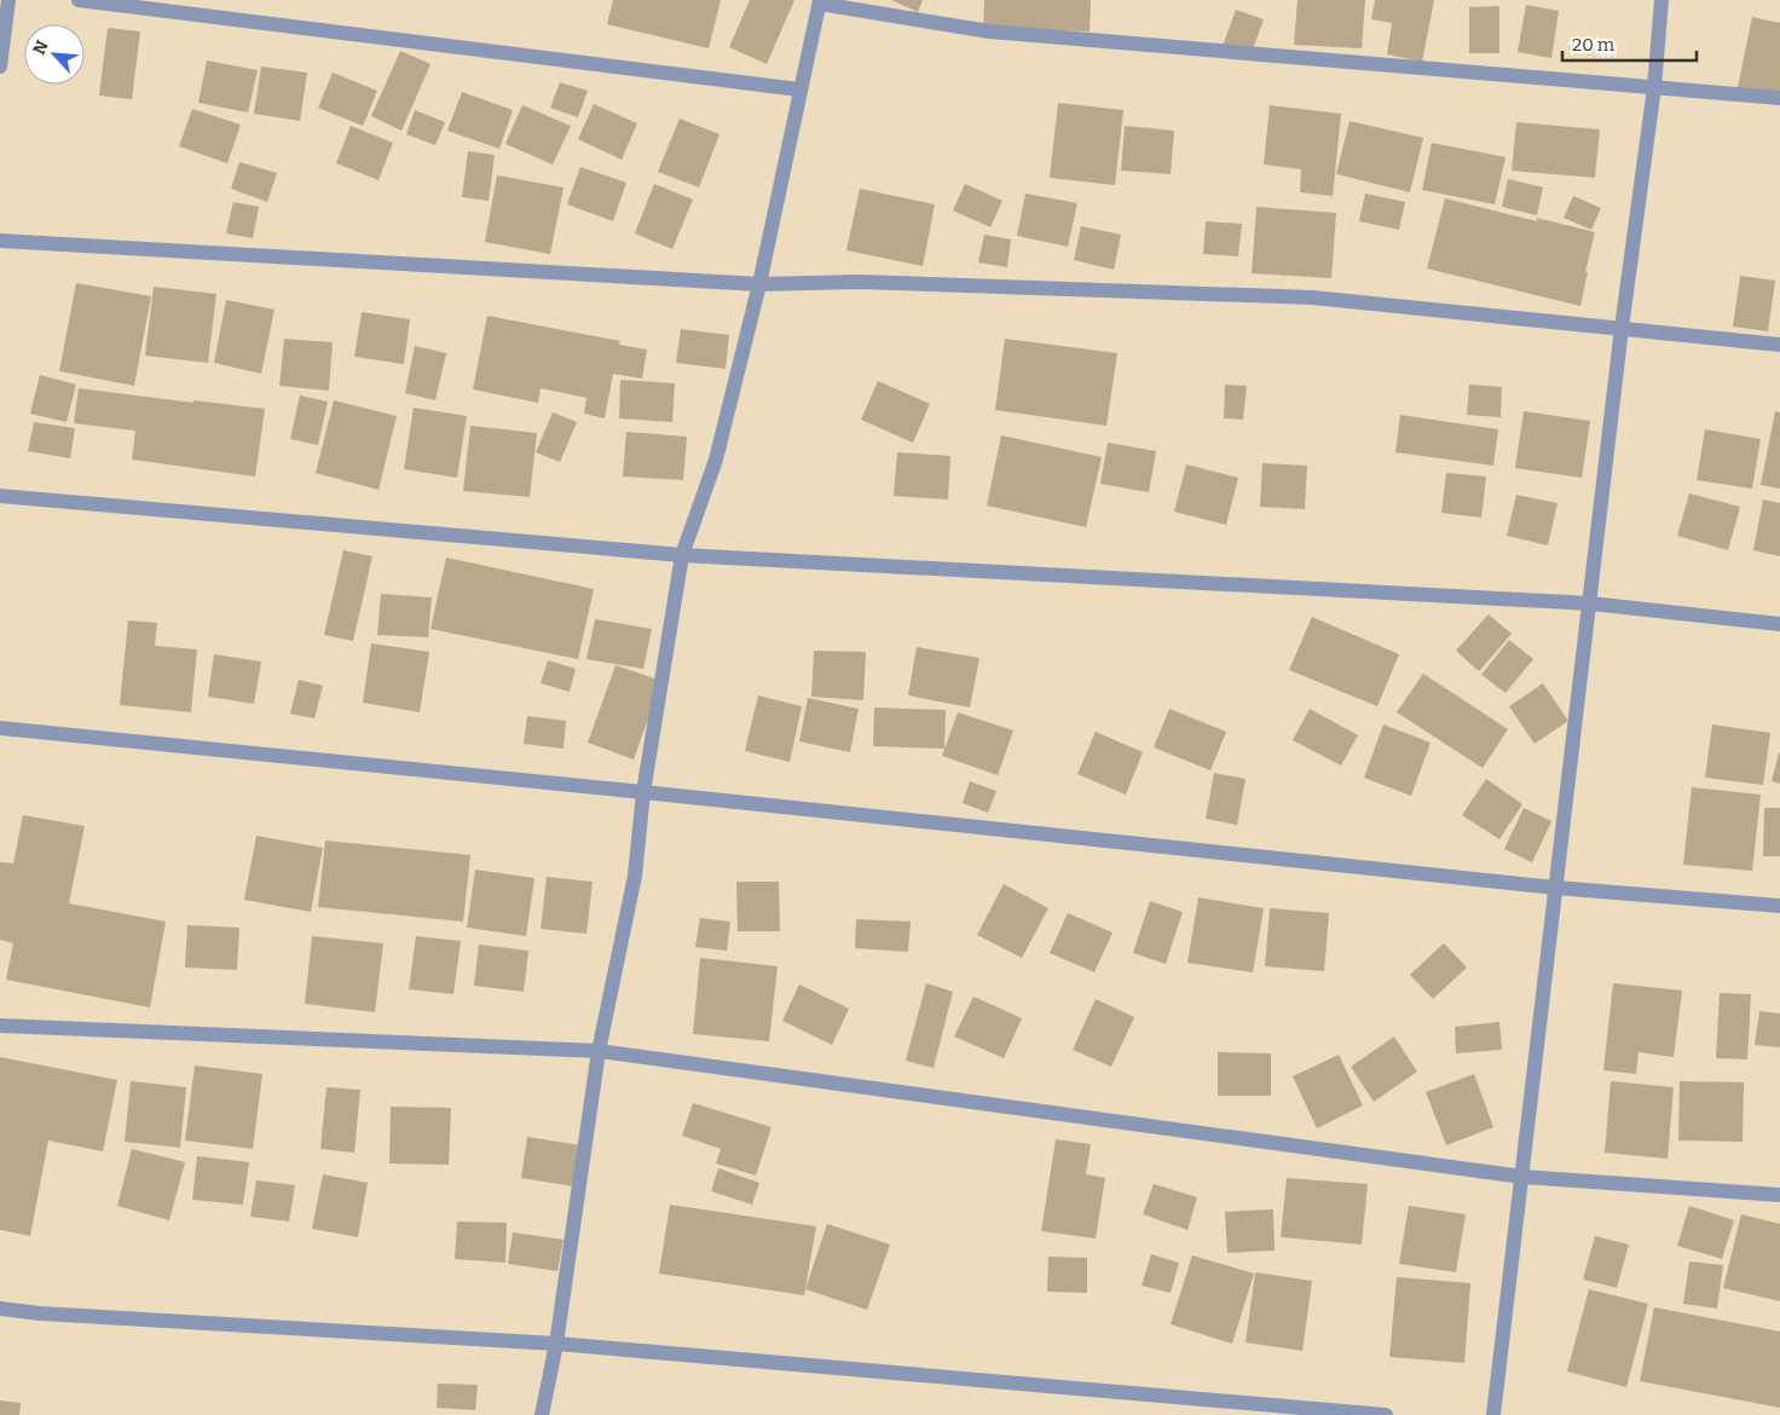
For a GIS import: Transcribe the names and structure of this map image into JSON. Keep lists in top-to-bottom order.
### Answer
{
  "scale_bar": "20 m",
  "north": "top left"
}
